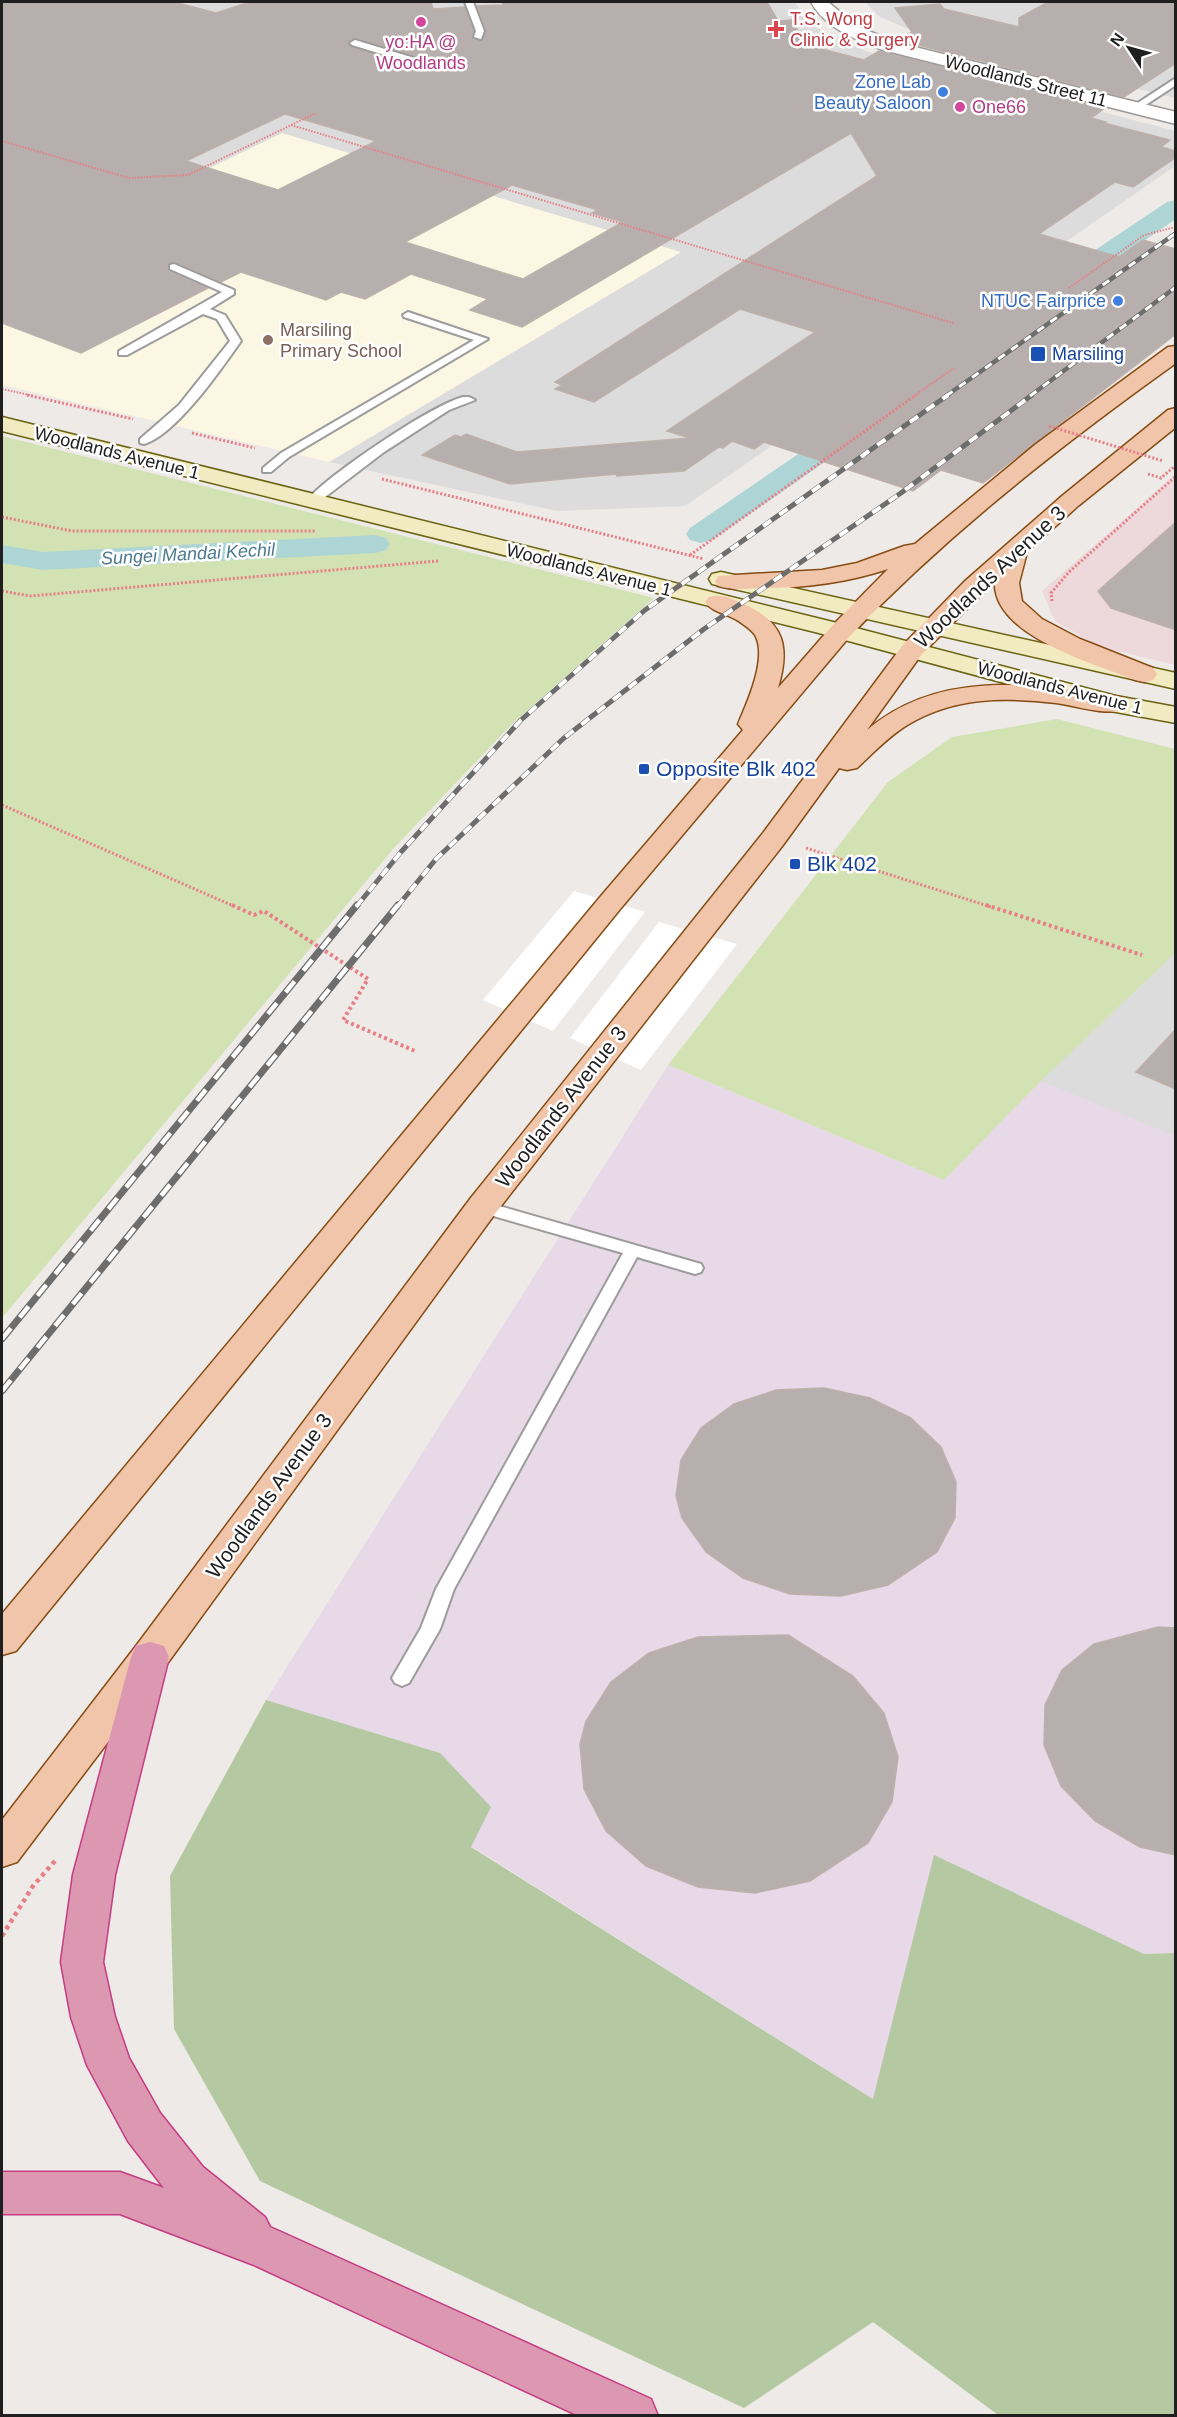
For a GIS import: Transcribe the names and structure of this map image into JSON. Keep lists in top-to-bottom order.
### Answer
{
  "streets": {
    "main road": ["Woodlands Avenue 1", "Woodlands Avenue 3"],
    "street": ["Woodlands Street 11"]
  },
  "crossings": [
    ["Woodlands Avenue 1", "Woodlands Avenue 3"]
  ],
  "water": ["Sungei Mandai Kechil"],
  "places": {
    "other": [
      "yo:HA @ Woodlands",
      "Zone Lab Beauty Saloon",
      "One66",
      "NTUC Fairprice",
      "Marsiling Primary School"
    ],
    "health": ["T.S. Wong Clinic & Surgery"],
    "transit": ["Marsiling", "Opposite Blk 402", "Blk 402"]
  },
  "north": "top left"
}
